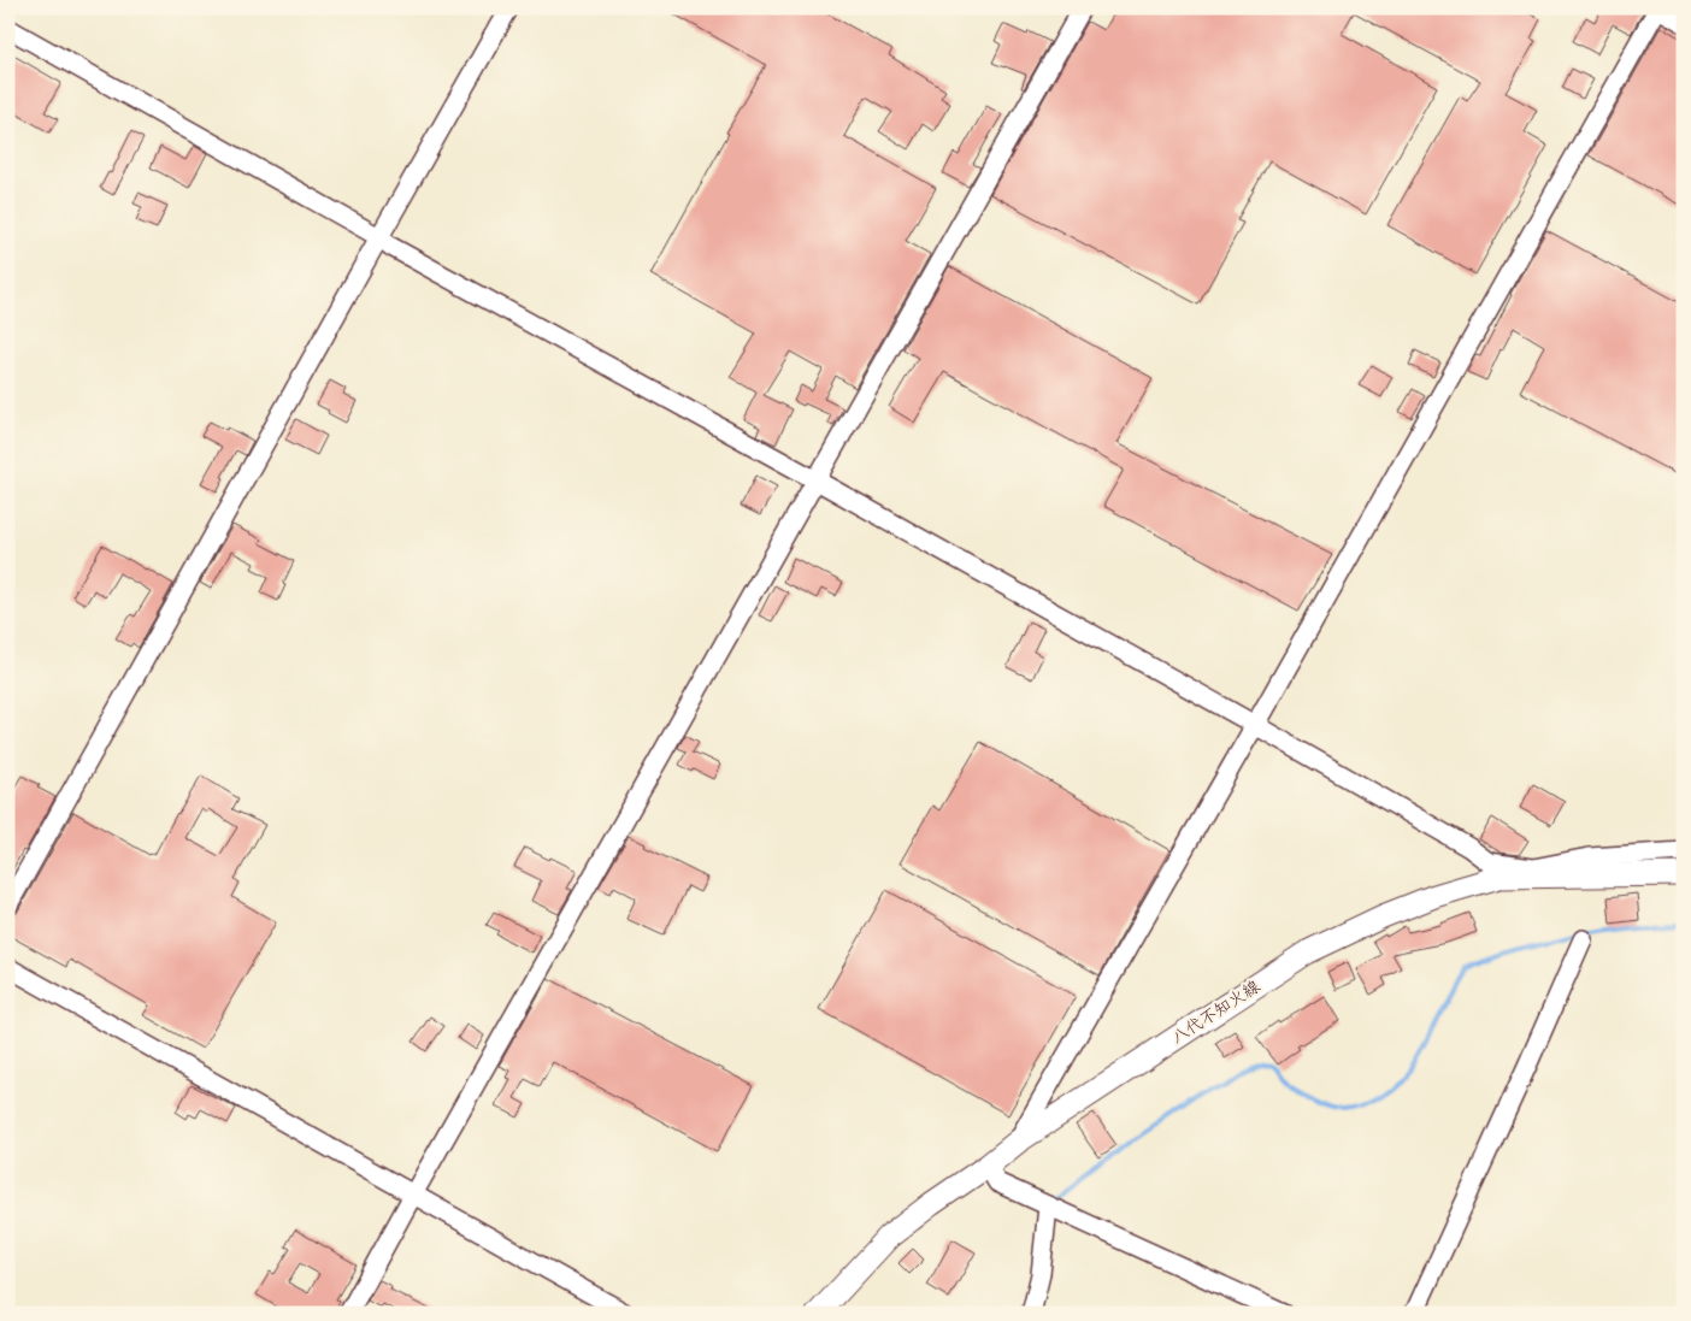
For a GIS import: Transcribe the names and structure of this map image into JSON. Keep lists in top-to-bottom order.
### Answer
{
  "streets": {
    "main road": ["八代不知火線"]
  }
}
